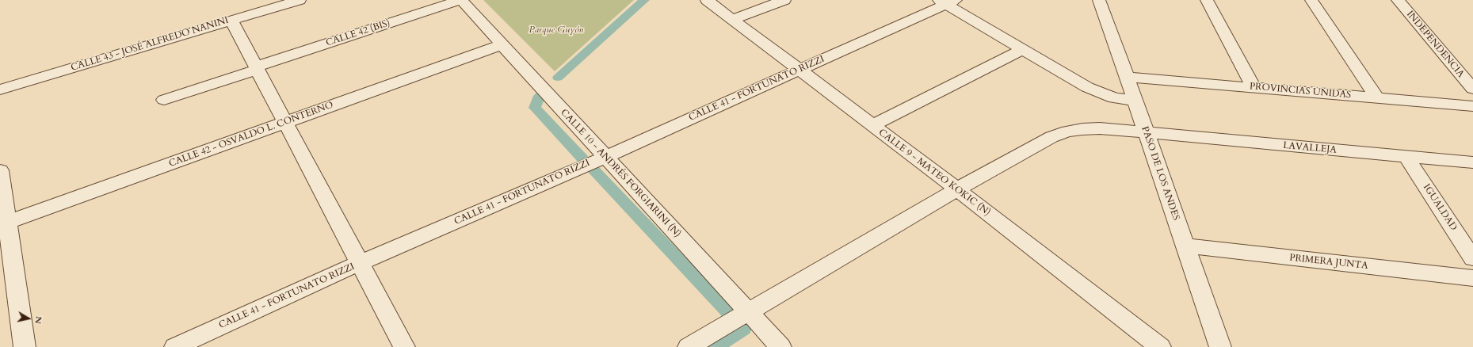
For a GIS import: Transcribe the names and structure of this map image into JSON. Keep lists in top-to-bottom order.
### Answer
{
  "streets": {
    "street": [
      "CALLE 42 (BIS)",
      "CALLE 43 - JOSÉ ALFREDO NANINI",
      "INDEPENDENCIA",
      "CALLE 41 - FORTUNATO RIZZI",
      "PROVINCIAS UNIDAS",
      "CALLE 42 - OSVALDO L. CONTERNO",
      "LAVALLEJA",
      "CALLE 9 - MATEO KOKIC (N)",
      "CALLE 10 - ANDRÉS FORGIARINI (N)",
      "PASO DE LOS ANDES",
      "IGUALDAD",
      "PRIMERA JUNTA"
    ]
  },
  "crossings": [
    ["CALLE 42 (BIS)", "CALLE 10 - ANDRÉS FORGIARINI (N)"],
    ["CALLE 41 - FORTUNATO RIZZI", "CALLE 9 - MATEO KOKIC (N)"],
    ["CALLE 41 - FORTUNATO RIZZI", "CALLE 10 - ANDRÉS FORGIARINI (N)"],
    ["PROVINCIAS UNIDAS", "PASO DE LOS ANDES"],
    ["CALLE 42 - OSVALDO L. CONTERNO", "CALLE 10 - ANDRÉS FORGIARINI (N)"],
    ["LAVALLEJA", "CALLE 9 - MATEO KOKIC (N)"],
    ["LAVALLEJA", "CALLE 10 - ANDRÉS FORGIARINI (N)"],
    ["LAVALLEJA", "PASO DE LOS ANDES"],
    ["LAVALLEJA", "IGUALDAD"],
    ["PASO DE LOS ANDES", "PRIMERA JUNTA"]
  ],
  "parks": ["Parque Guyón"],
  "north": "right"
}
